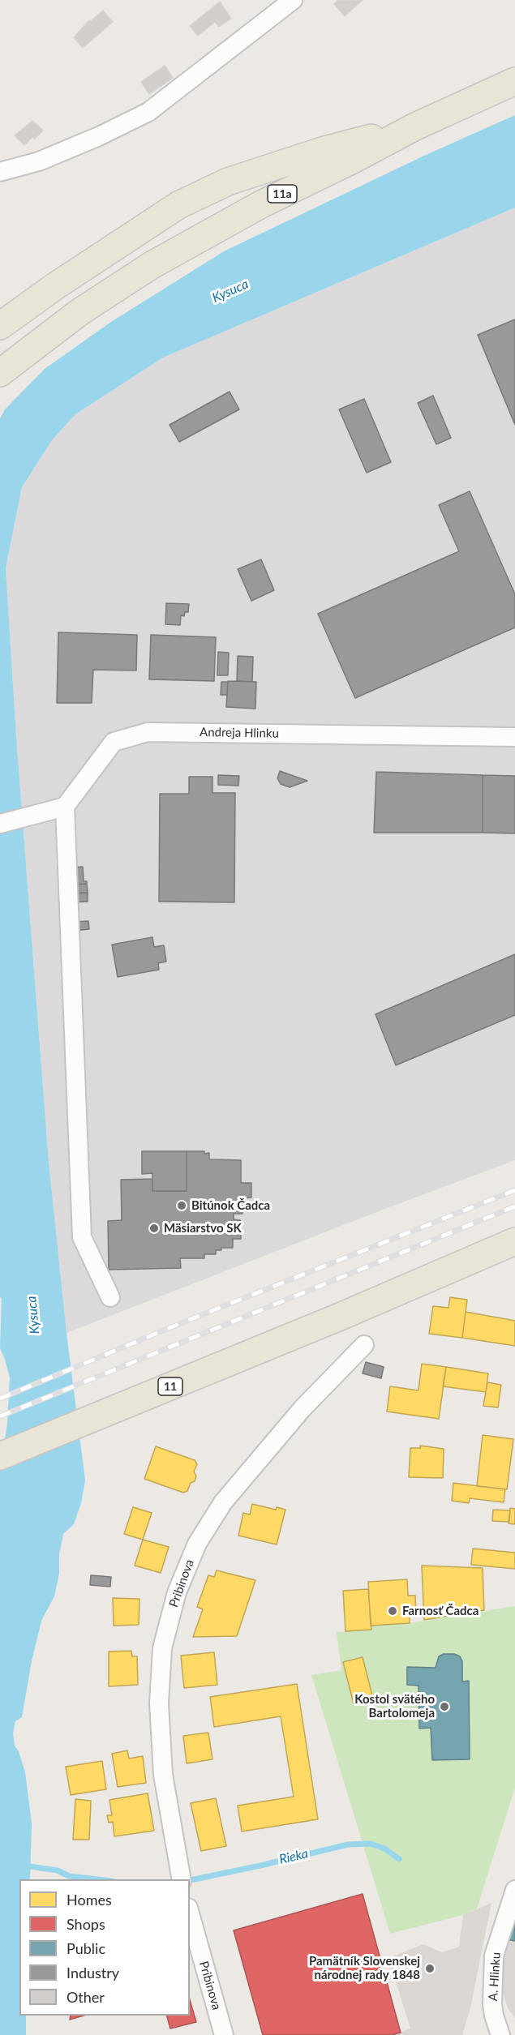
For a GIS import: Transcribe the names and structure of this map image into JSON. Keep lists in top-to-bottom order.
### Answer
{
  "streets": {
    "main road": ["11a", "11"],
    "street": ["Andreja Hlinku", "Pribinova", "A. Hlinku"]
  },
  "water": ["Kysuca", "Rieka"],
  "places": [
    "Bitúnok Čadca",
    "Mäsiarstvo SK",
    "Farnosť Čadca",
    "Kostol svätého Bartolomeja",
    "Pamätník Slovenskej národnej rady 1848"
  ],
  "legend": [
    "Homes",
    "Shops",
    "Public",
    "Industry",
    "Other"
  ]
}
